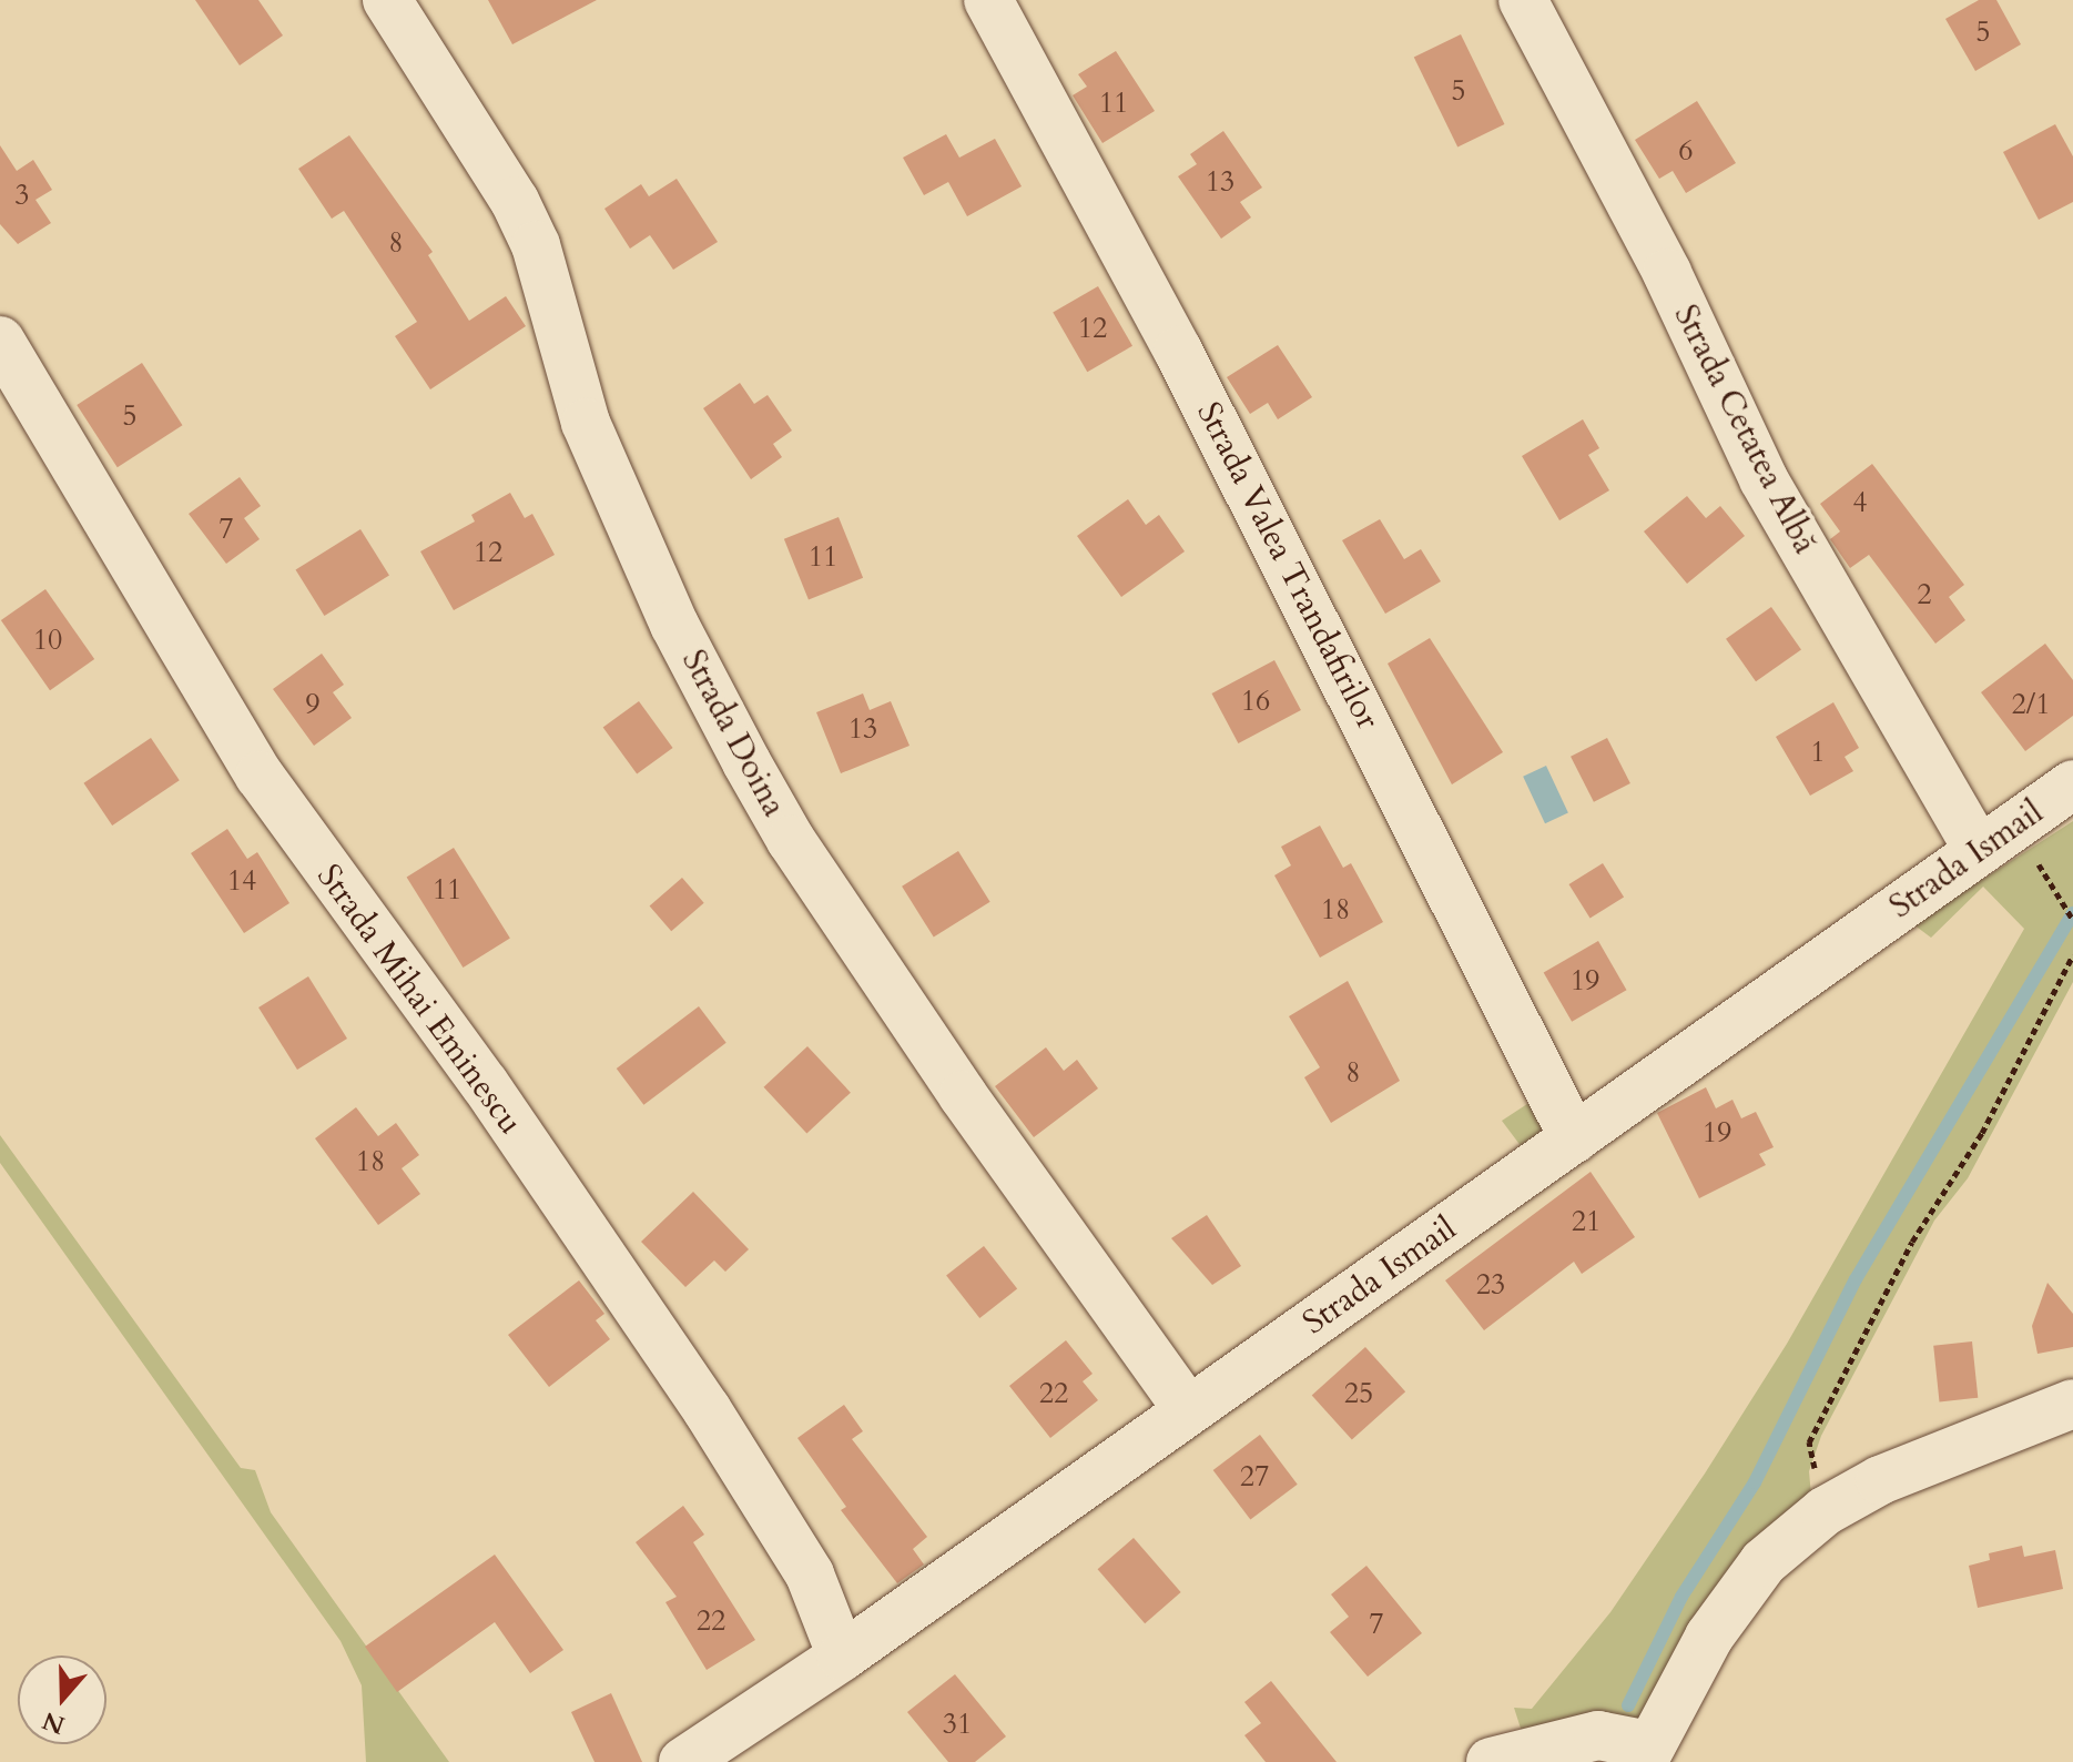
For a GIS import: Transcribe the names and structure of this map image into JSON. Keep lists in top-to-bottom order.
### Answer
{
  "streets": {
    "street": [
      "Strada Cetatea Albă",
      "Strada Valea Trandafirilor",
      "Strada Doina",
      "Strada Ismail",
      "Strada Mihai Eminescu"
    ]
  },
  "crossings": [
    ["Strada Cetatea Albă", "Strada Ismail"],
    ["Strada Valea Trandafirilor", "Strada Ismail"],
    ["Strada Doina", "Strada Ismail"],
    ["Strada Ismail", "Strada Mihai Eminescu"]
  ],
  "house_numbers": [
    "5",
    "5",
    "11",
    "6",
    "13",
    "3",
    "8",
    "12",
    "5",
    "4",
    "7",
    "12",
    "11",
    "2",
    "10",
    "16",
    "9",
    "2/1",
    "13",
    "1",
    "14",
    "11",
    "18",
    "19",
    "8",
    "19",
    "18",
    "21",
    "23",
    "22",
    "25",
    "27",
    "22",
    "7",
    "31"
  ],
  "north": "bottom"
}
